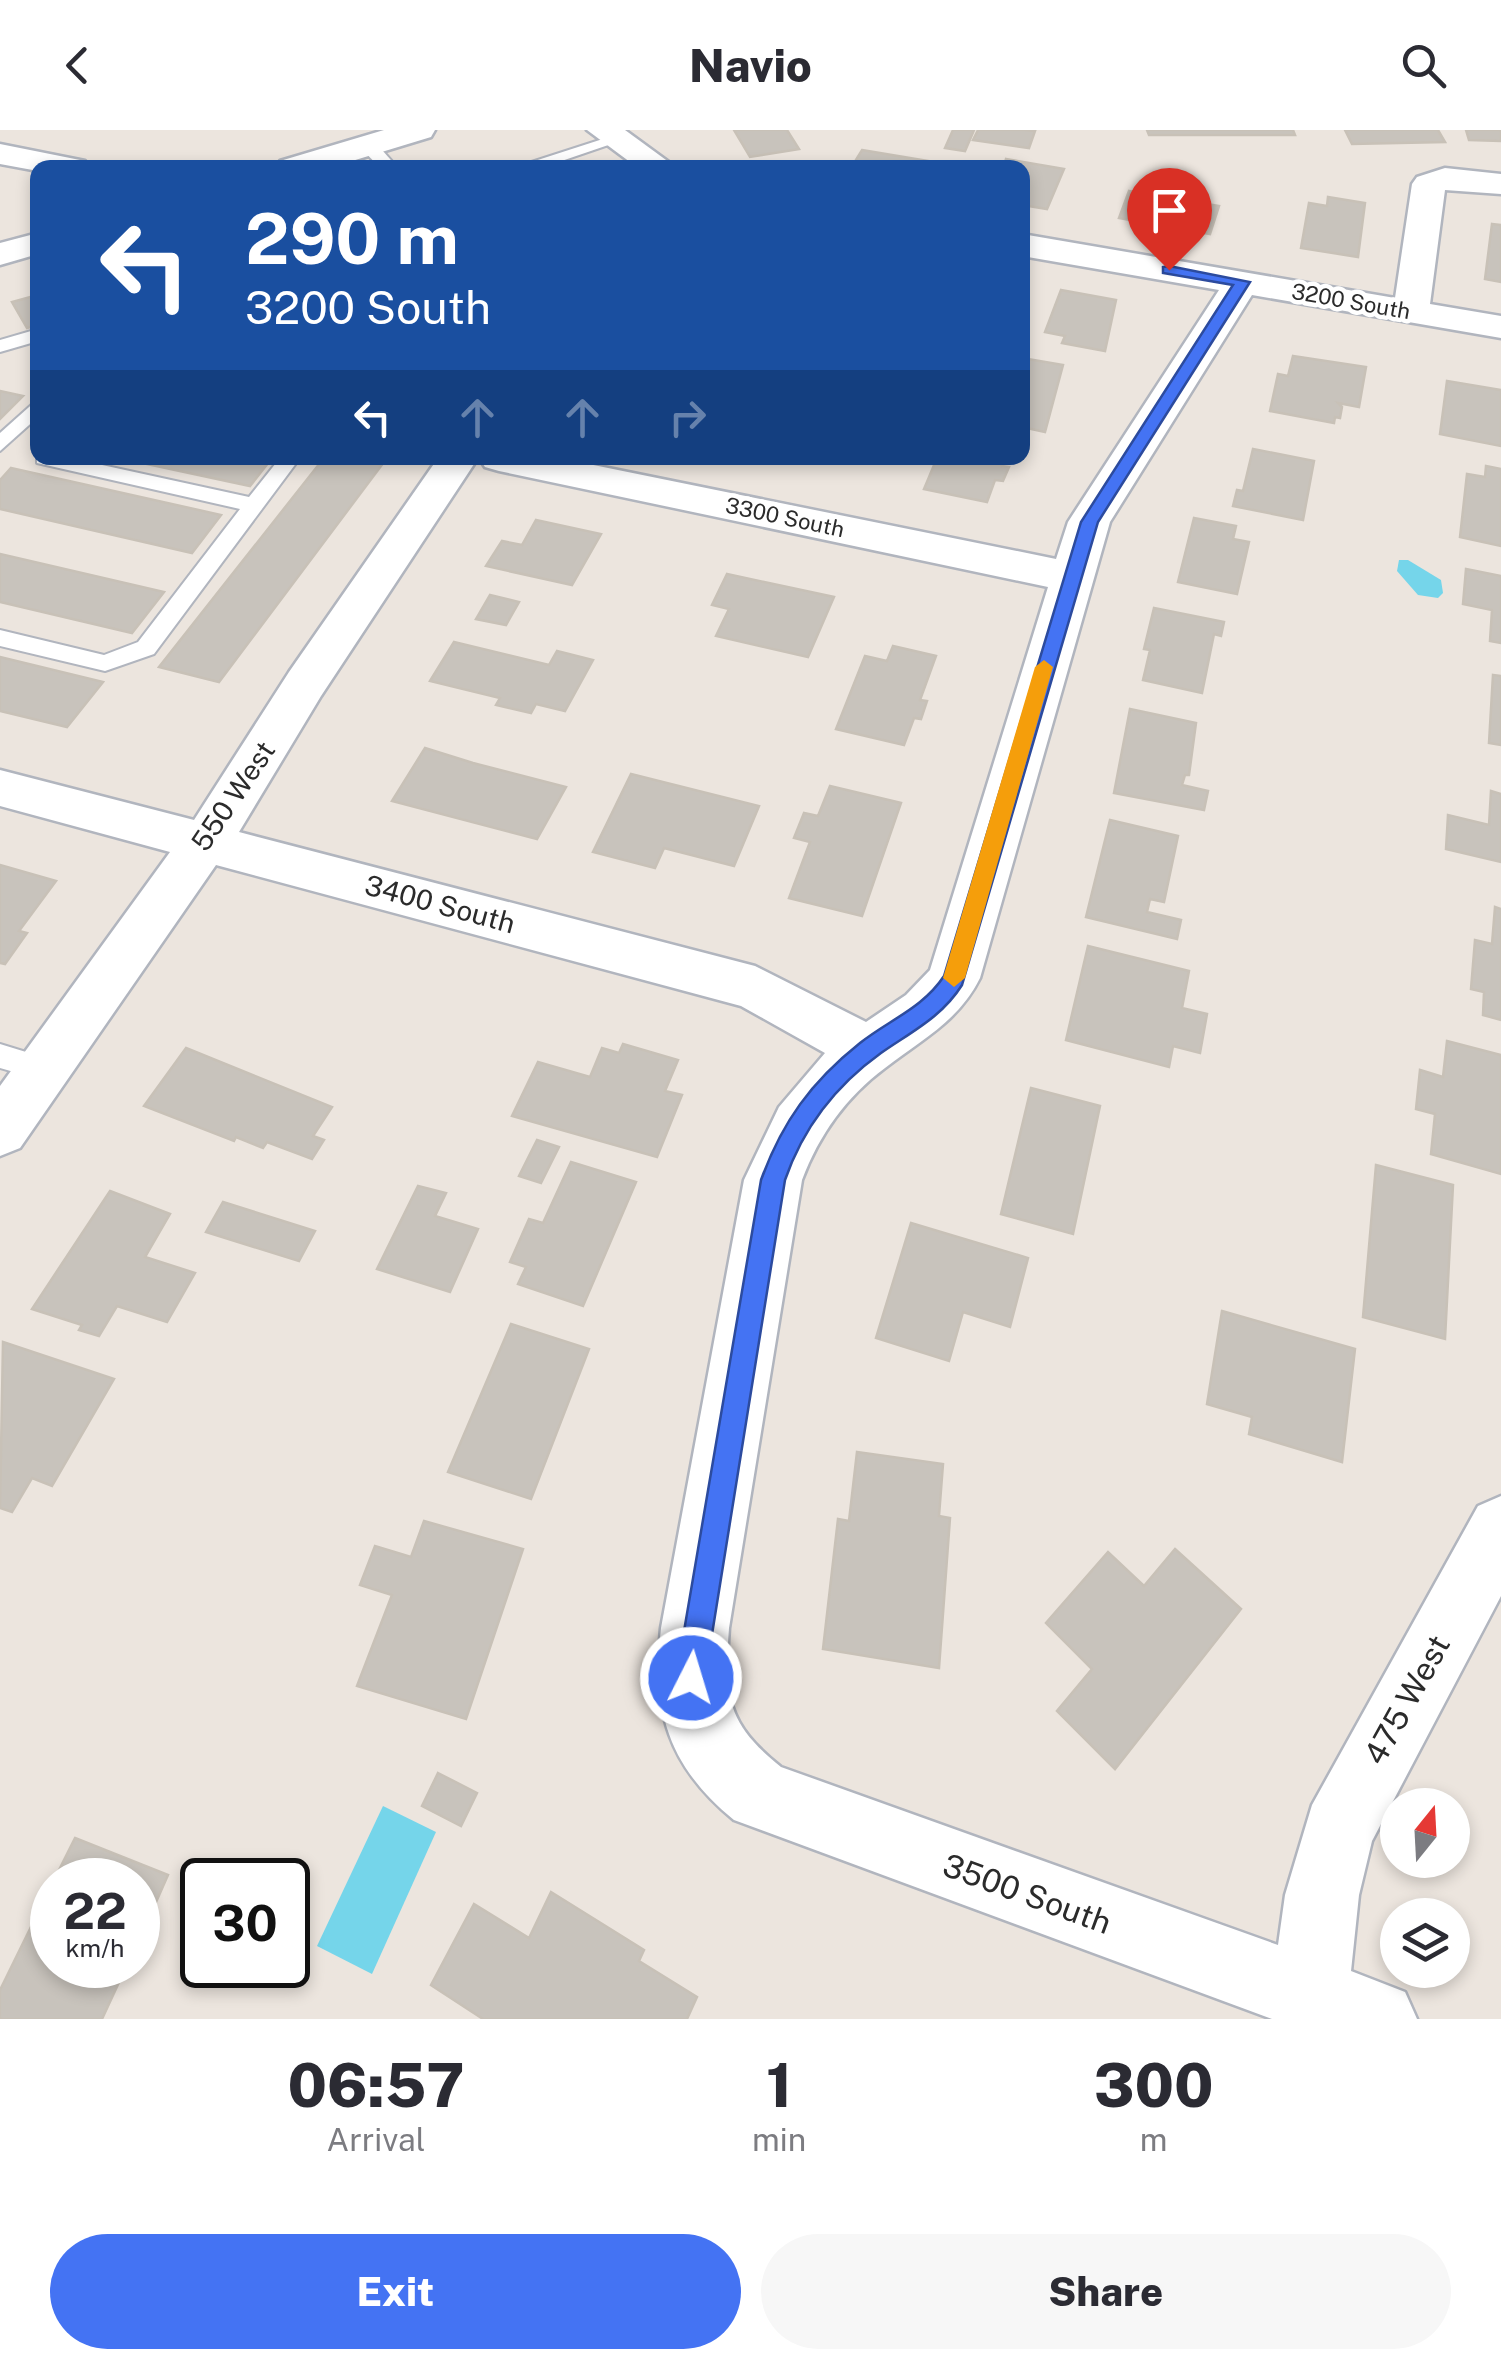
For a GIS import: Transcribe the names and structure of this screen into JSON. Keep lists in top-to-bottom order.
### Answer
{
  "streets": {
    "street": [
      "3200 South",
      "3300 South",
      "550 West",
      "3400 South",
      "475 West",
      "3500 South"
    ]
  },
  "crossings": [
    ["550 West", "3400 South"],
    ["3400 South", "3500 South"],
    ["475 West", "3500 South"]
  ],
  "north": "top",
  "page": {
    "header": "Navio",
    "turn": ["290 m", "3200 South"],
    "speed": "22 km/h",
    "limit": "30",
    "eta": [
      "06:57",
      "Arrival",
      "1",
      "min",
      "300",
      "m"
    ],
    "buttons": ["Exit", "Share"]
  }
}
